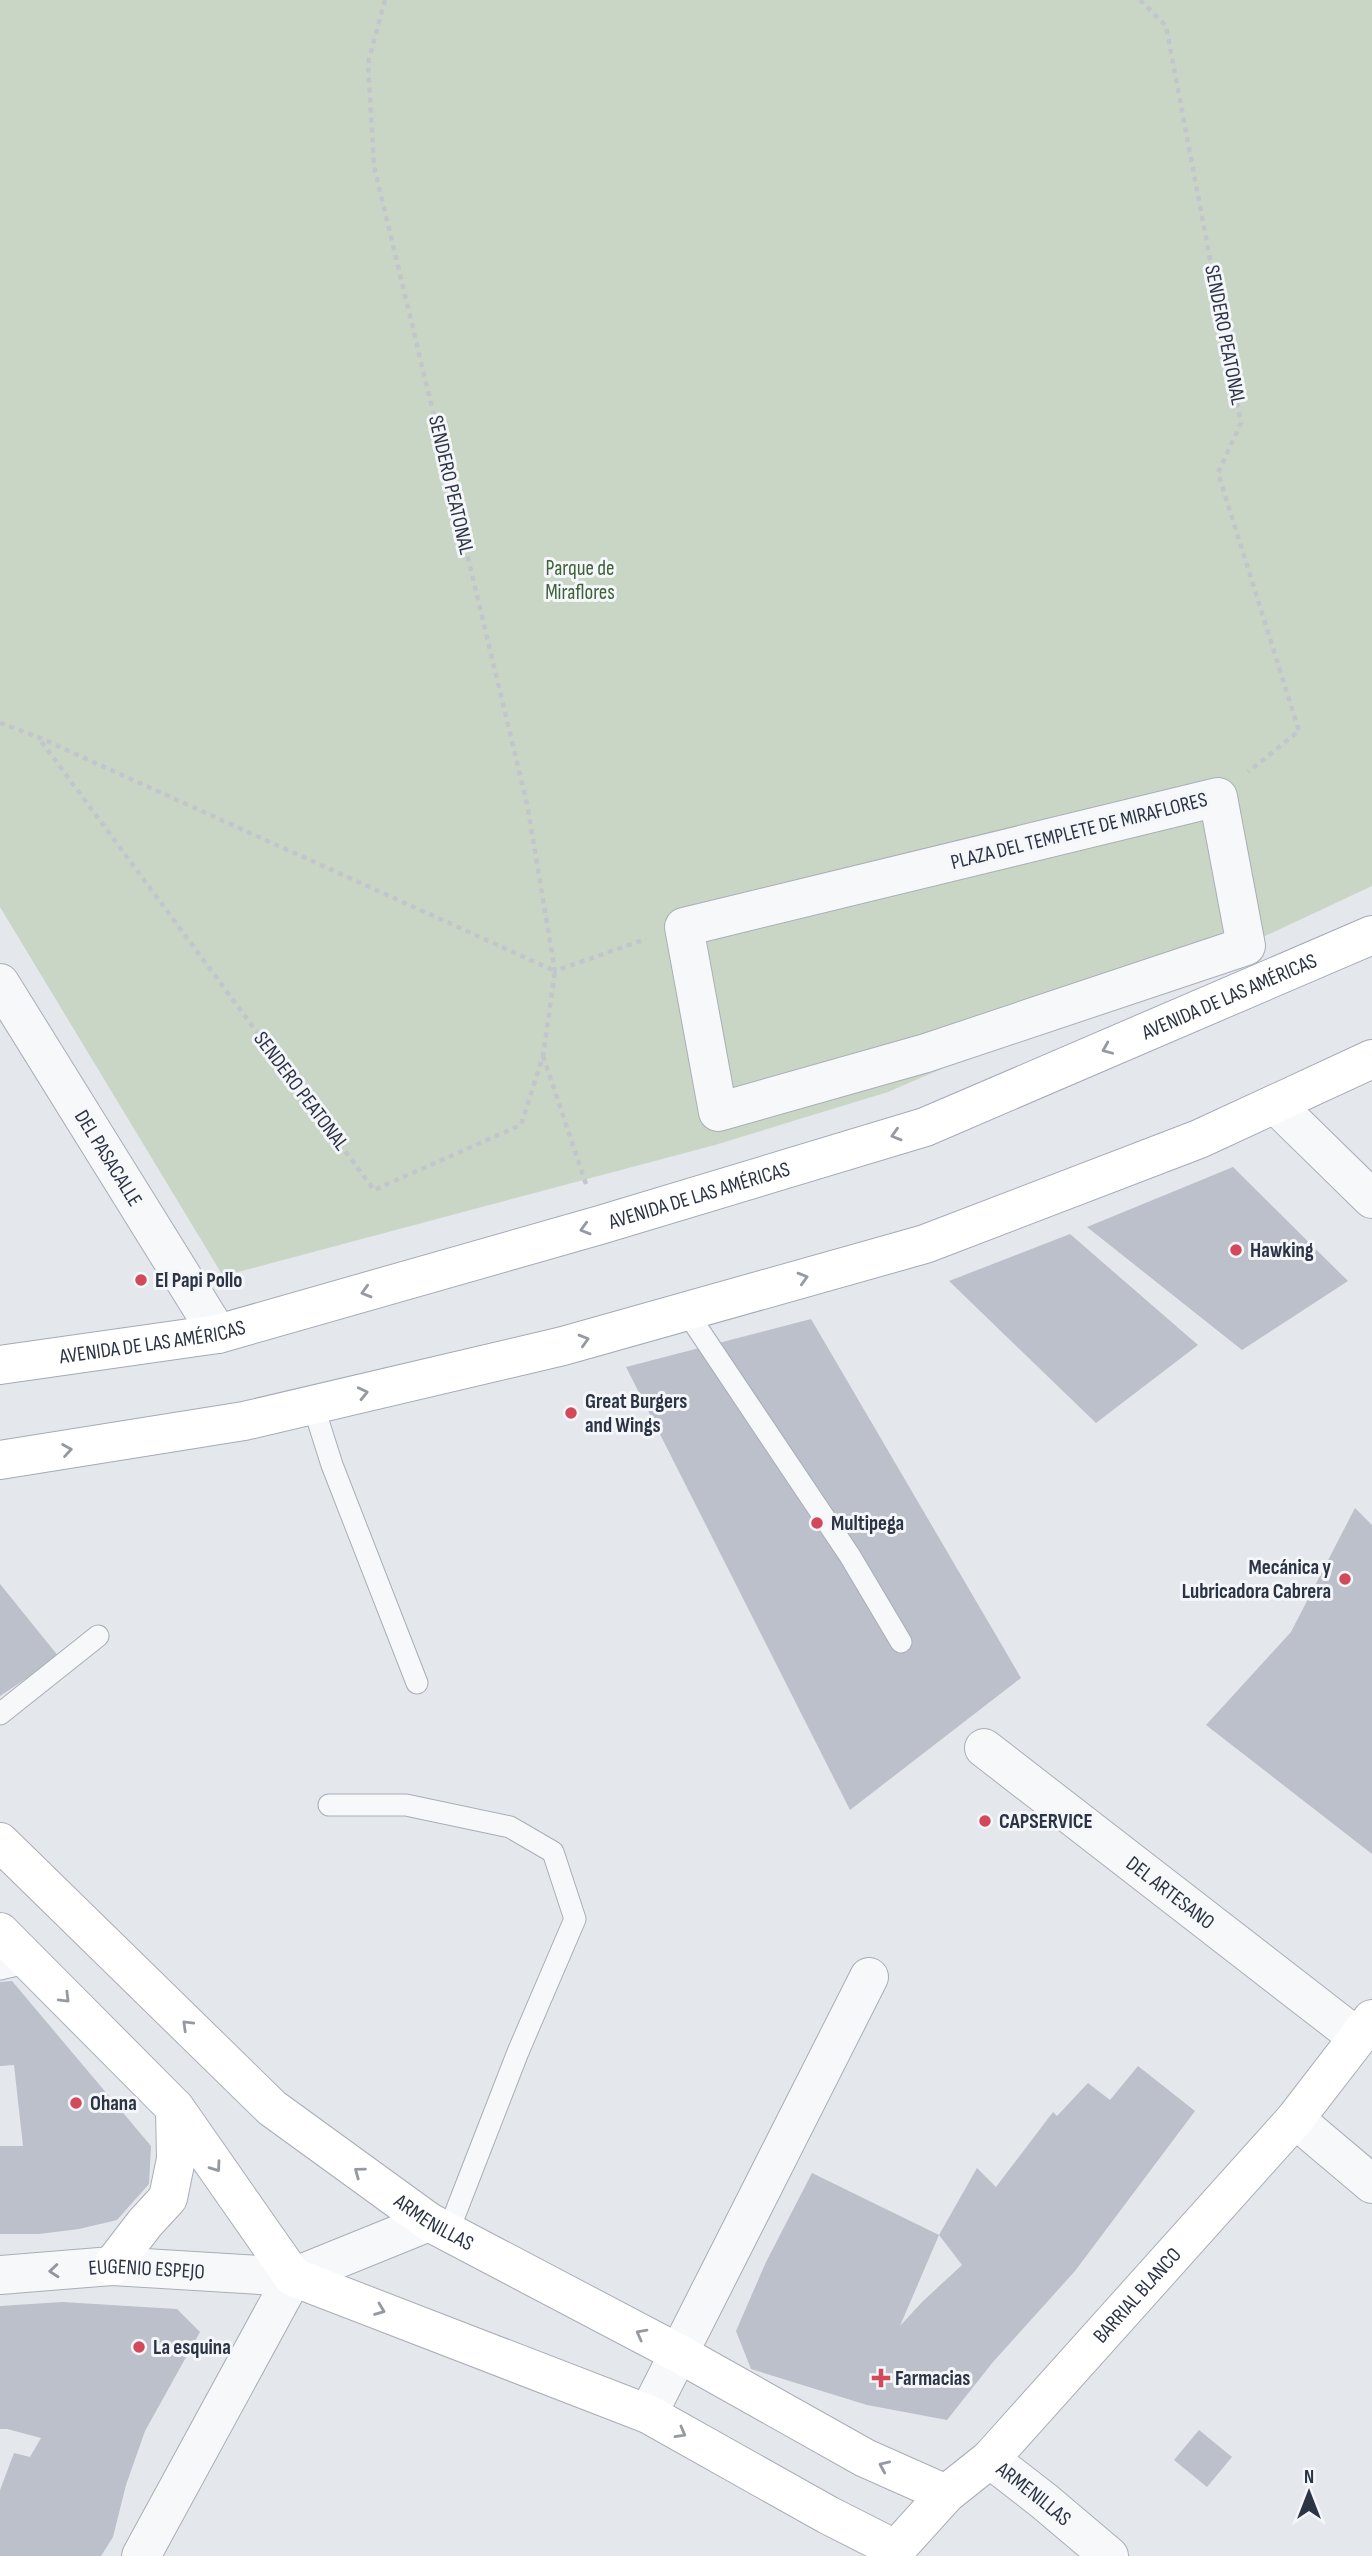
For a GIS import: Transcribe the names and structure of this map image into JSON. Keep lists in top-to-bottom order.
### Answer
{
  "streets": {
    "main road": ["AVENIDA DE LAS AMÉRICAS", "ARMENILLAS", "BARRIAL BLANCO"],
    "street": [
      "PLAZA DEL TEMPLETE DE MIRAFLORES",
      "DEL PASACALLE",
      "DEL ARTESANO",
      "EUGENIO ESPEJO"
    ],
    "path": ["SENDERO PEATONAL"]
  },
  "crossings": [
    ["SENDERO PEATONAL", "PLAZA DEL TEMPLETE DE MIRAFLORES"],
    ["AVENIDA DE LAS AMÉRICAS", "DEL PASACALLE"],
    ["DEL ARTESANO", "BARRIAL BLANCO"],
    ["ARMENILLAS", "BARRIAL BLANCO"]
  ],
  "one_way": ["EUGENIO ESPEJO"],
  "parks": ["Parque de Miraflores"],
  "places": {
    "other": [
      "Hawking",
      "El Papi Pollo",
      "Great Burgers and Wings",
      "Multipega",
      "Mecánica y Lubricadora Cabrera",
      "CAPSERVICE",
      "Ohana",
      "La esquina"
    ],
    "health": ["Farmacias"]
  },
  "north": "top"
}
